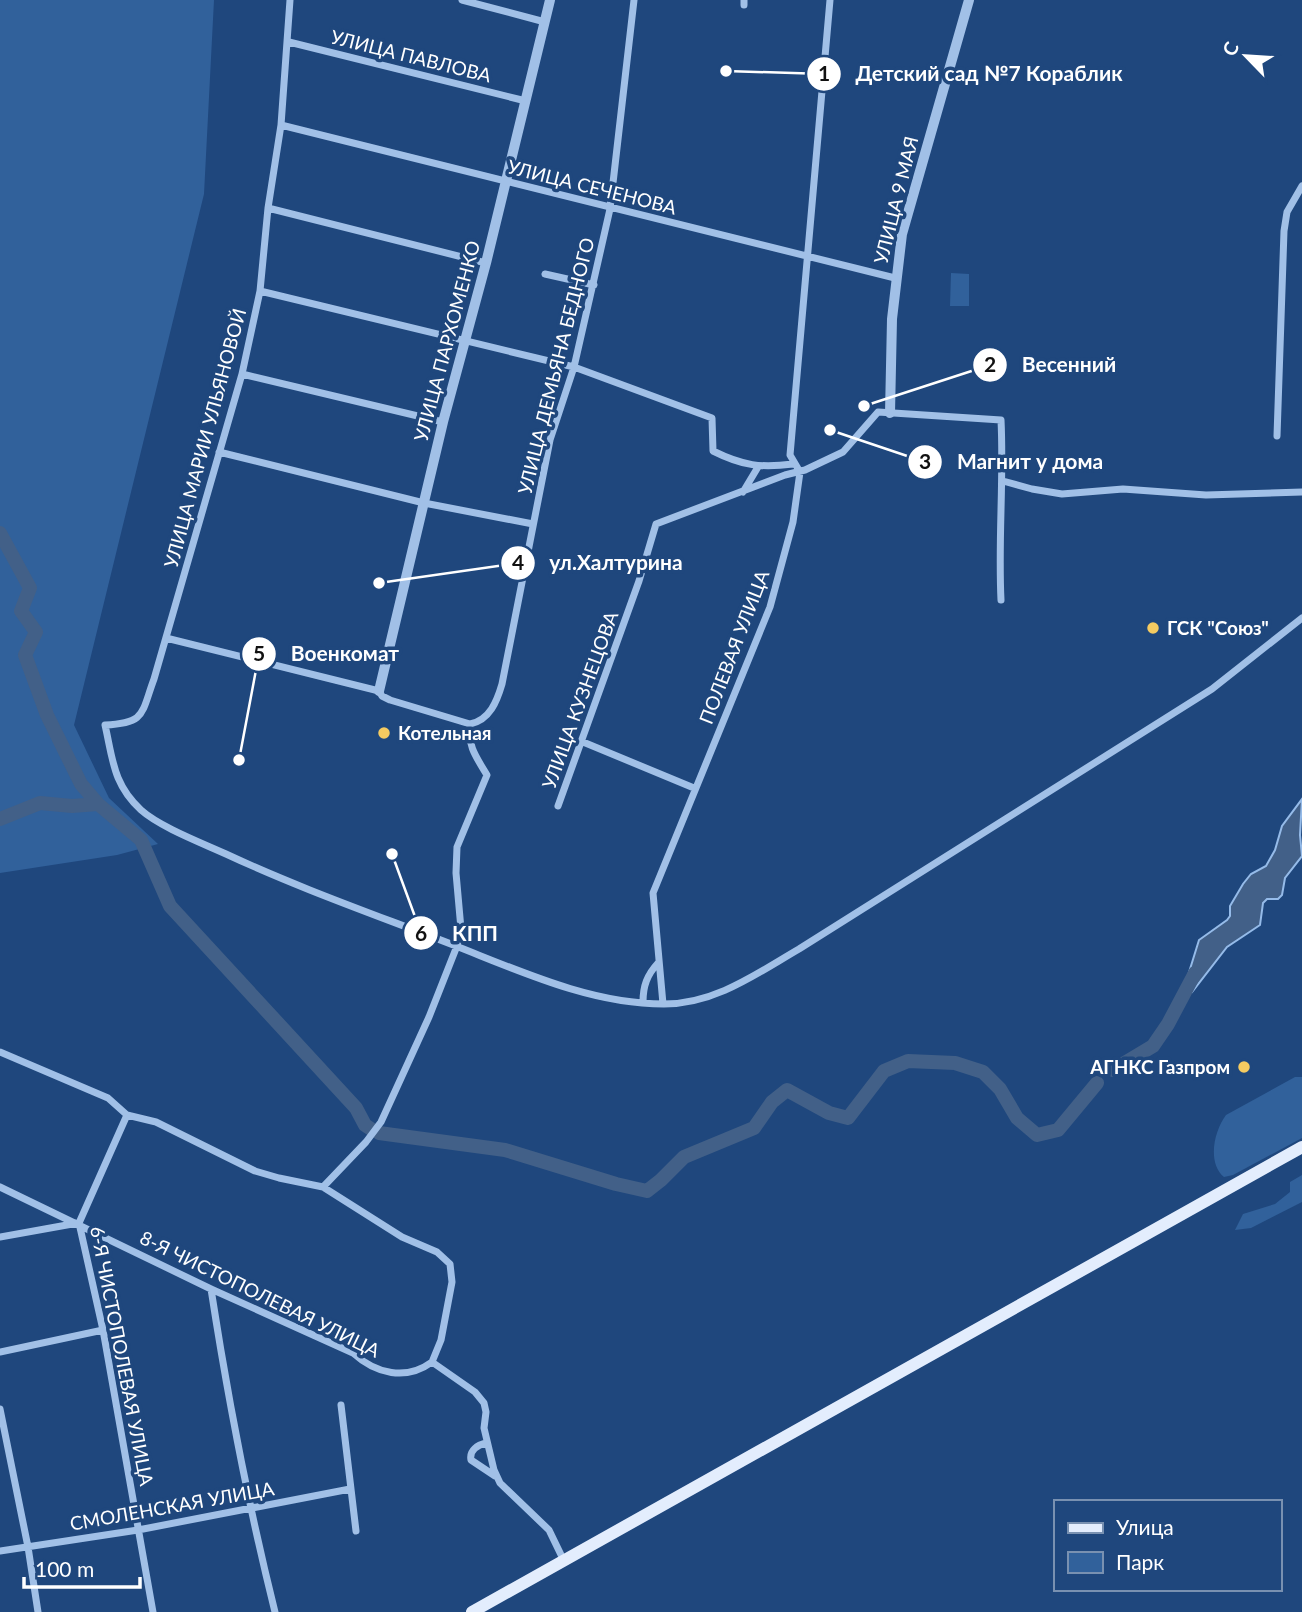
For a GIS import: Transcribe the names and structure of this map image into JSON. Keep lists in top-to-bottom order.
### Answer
{
  "streets": {
    "street": [
      "УЛИЦА ПАВЛОВА",
      "УЛИЦА СЕЧЕНОВА",
      "УЛИЦА 9 МАЯ",
      "УЛИЦА ПАРХОМЕНКО",
      "УЛИЦА ДЕМЬЯНА БЕДНОГО",
      "УЛИЦА МАРИИ УЛЬЯНОВОЙ",
      "ПОЛЕВАЯ УЛИЦА",
      "УЛИЦА КУЗНЕЦОВА",
      "8-Я ЧИСТОПОЛЕВАЯ УЛИЦА",
      "6-Я ЧИСТОПОЛЕВАЯ УЛИЦА",
      "СМОЛЕНСКАЯ УЛИЦА"
    ]
  },
  "crossings": [
    ["УЛИЦА ПАВЛОВА", "УЛИЦА ПАРХОМЕНКО"],
    ["УЛИЦА ПАВЛОВА", "УЛИЦА МАРИИ УЛЬЯНОВОЙ"],
    ["УЛИЦА СЕЧЕНОВА", "УЛИЦА 9 МАЯ"],
    ["УЛИЦА СЕЧЕНОВА", "УЛИЦА ПАРХОМЕНКО"],
    ["УЛИЦА СЕЧЕНОВА", "УЛИЦА ДЕМЬЯНА БЕДНОГО"],
    ["УЛИЦА СЕЧЕНОВА", "УЛИЦА МАРИИ УЛЬЯНОВОЙ"],
    ["8-Я ЧИСТОПОЛЕВАЯ УЛИЦА", "6-Я ЧИСТОПОЛЕВАЯ УЛИЦА"],
    ["6-Я ЧИСТОПОЛЕВАЯ УЛИЦА", "СМОЛЕНСКАЯ УЛИЦА"]
  ],
  "places": [
    "Детский сад №7 Кораблик",
    "Весенний",
    "Магнит у дома",
    "ул.Халтурина",
    "ГСК \"Союз\"",
    "Котельная",
    "Военкомат",
    "КПП",
    "АГНКС Газпром"
  ],
  "legend": ["Улица", "Парк"],
  "scale_bar": "100 m",
  "north": "top left"
}
